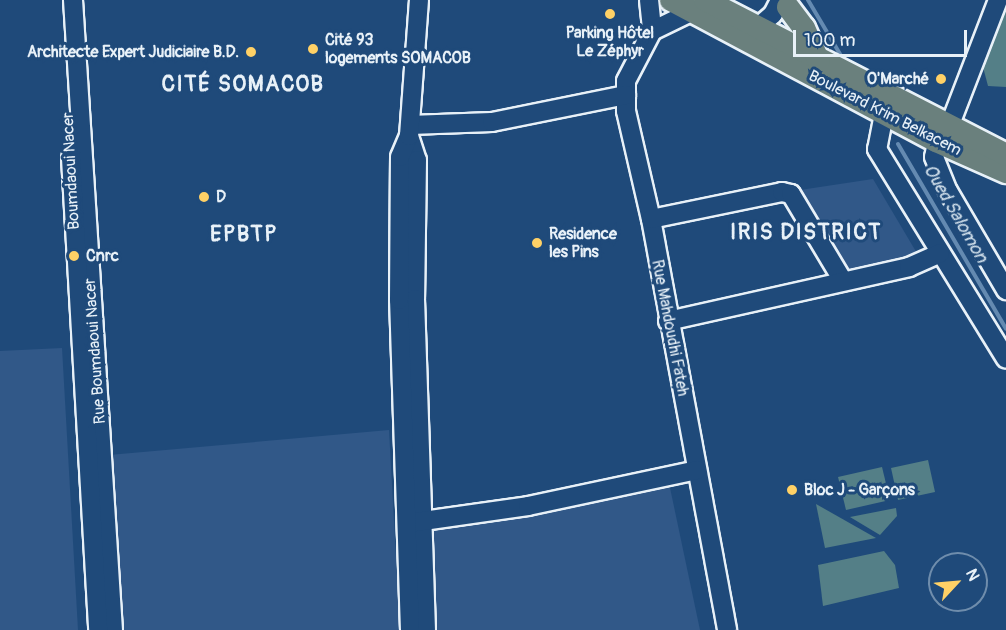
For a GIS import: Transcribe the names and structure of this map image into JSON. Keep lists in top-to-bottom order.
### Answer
{
  "streets": {
    "main road": ["Boulevard Krim Belkacem"],
    "street": ["Boumdaoui Nacer", "Rue Mahdoudhi Fateh", "Rue Boumdaoui Nacer"]
  },
  "districts": ["CITÉ SOMACOB", "IRIS DISTRICT", "EPBTP"],
  "water": ["Oued Salomon"],
  "places": [
    "Parking Hôtel Le Zéphyr",
    "Cité 93 logements SOMACOB",
    "Architecte Expert Judiciaire B.D.",
    "O'Marché",
    "D",
    "Residence les Pins",
    "Cnrc",
    "Bloc J - Garçons"
  ],
  "scale_bar": "100 m",
  "north": "top right"
}
